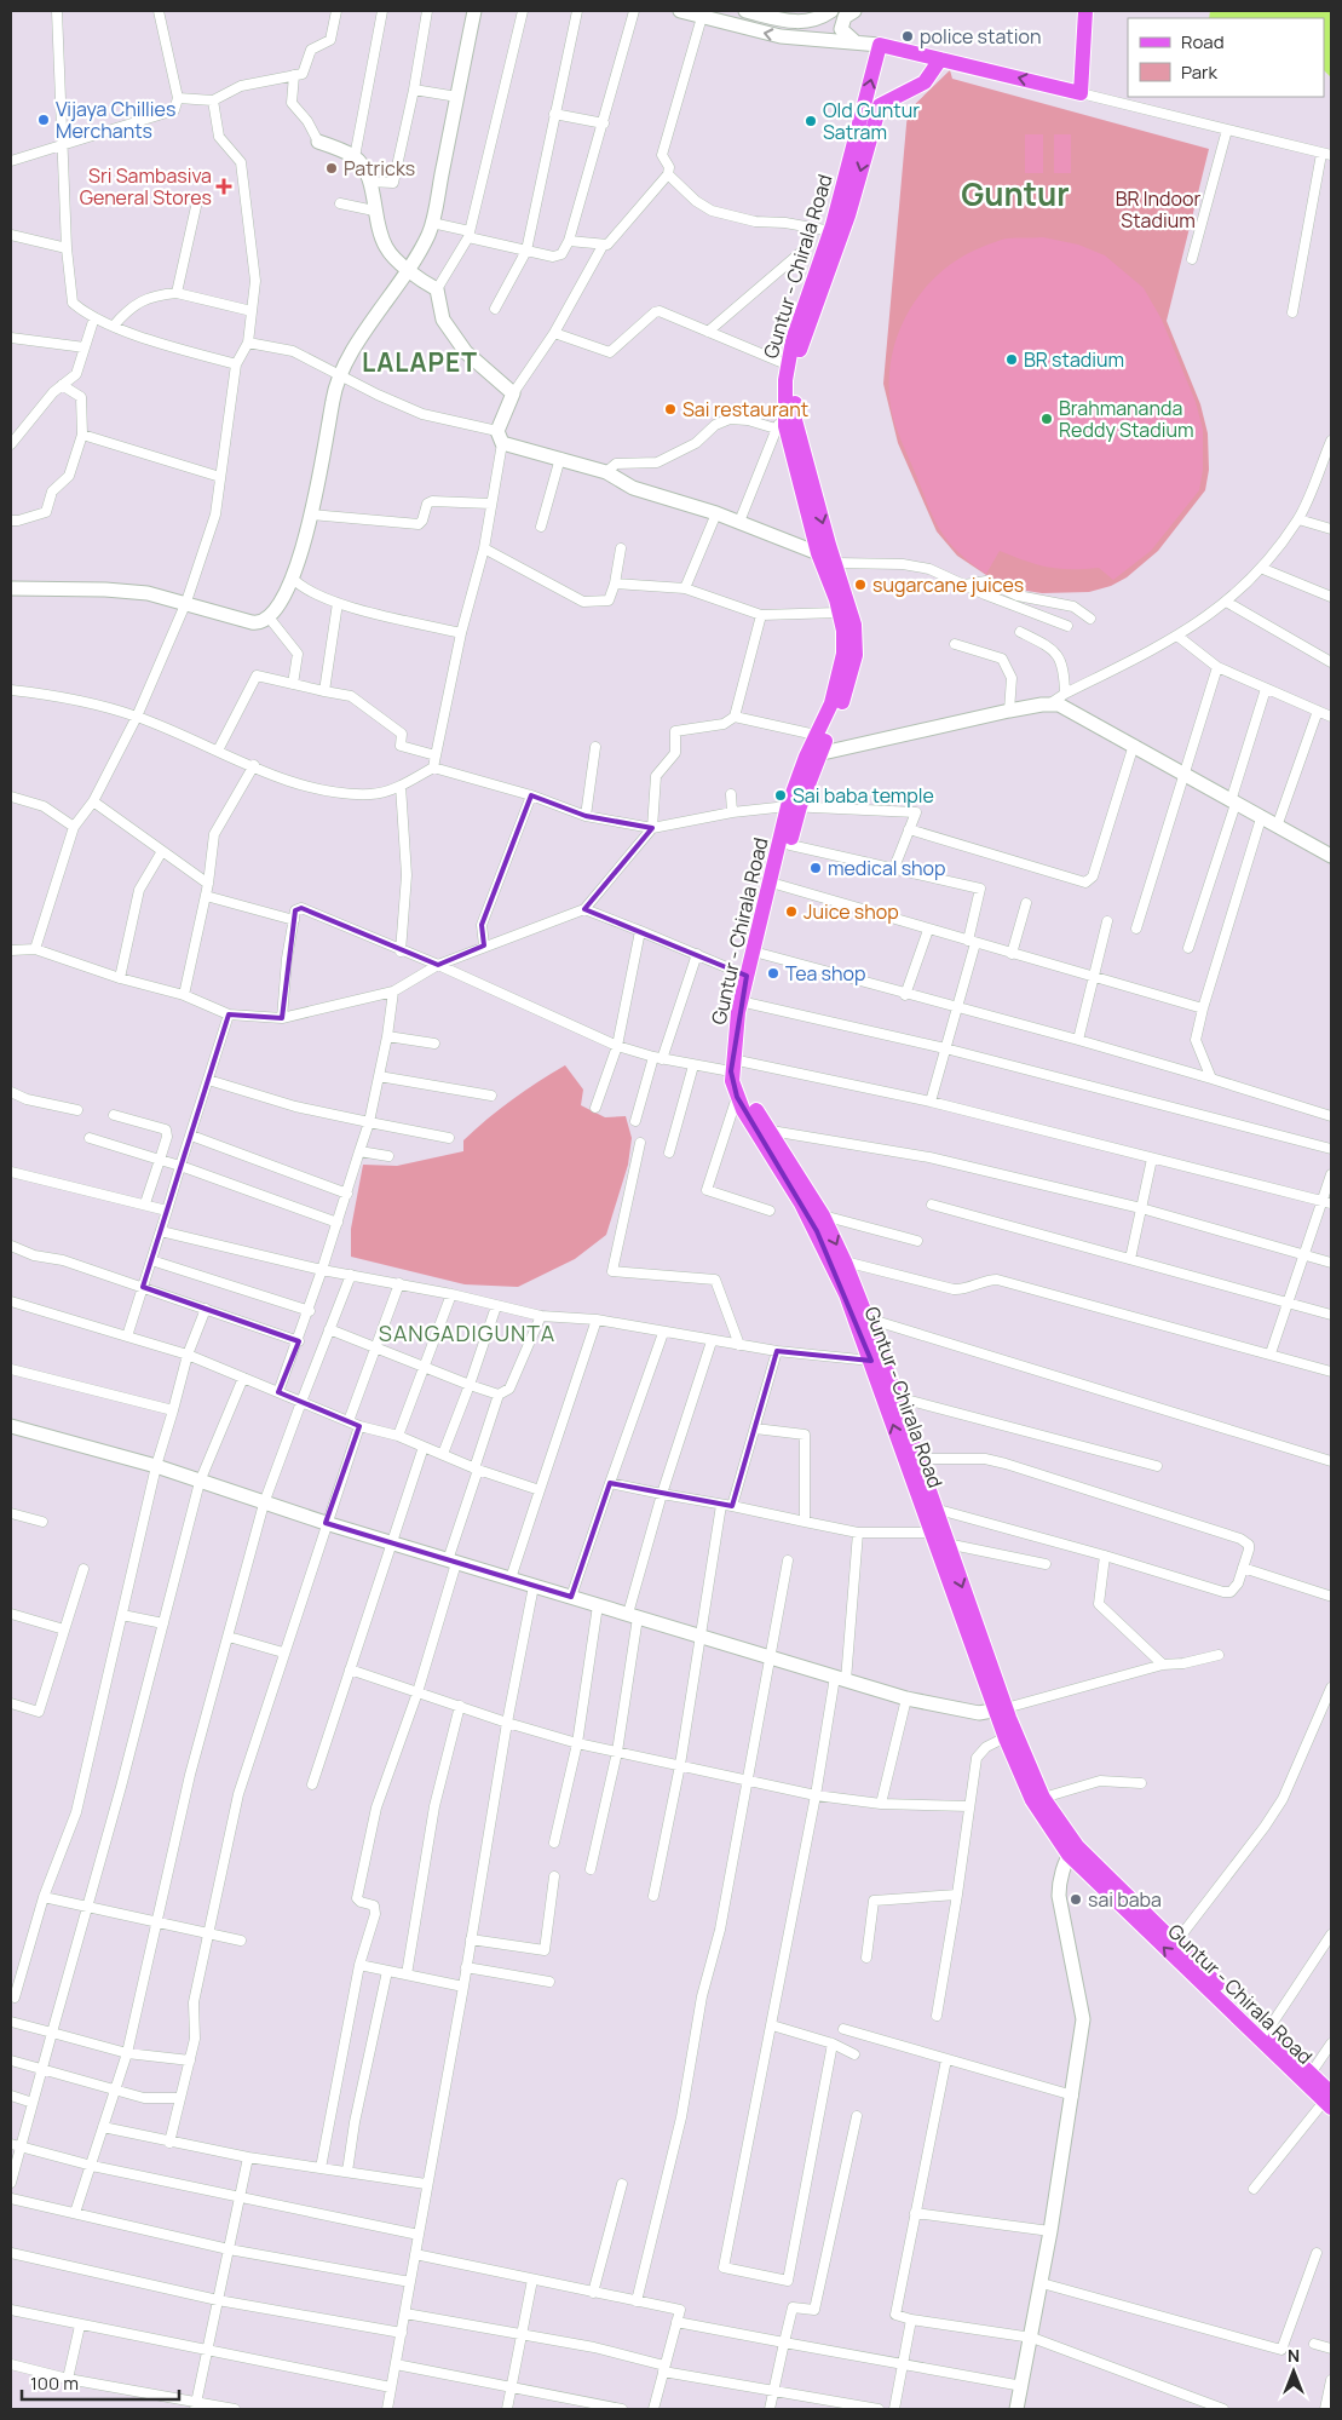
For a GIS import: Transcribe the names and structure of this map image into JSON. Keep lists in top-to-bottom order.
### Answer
{
  "streets": {
    "main road": ["Guntur - Chirala Road"]
  },
  "districts": ["Guntur", "LALAPET", "SANGADIGUNTA"],
  "parks": ["BR Indoor Stadium"],
  "places": {
    "other": [
      "police station",
      "Vijaya Chillies Merchants",
      "Old Guntur Satram",
      "Patricks",
      "BR stadium",
      "Sai restaurant",
      "Brahmananda Reddy Stadium",
      "sugarcane juices",
      "Sai baba temple",
      "medical shop",
      "Juice shop",
      "Tea shop",
      "sai baba"
    ],
    "health": ["Sri Sambasiva General Stores"]
  },
  "legend": ["Road", "Park"],
  "scale_bar": "100 m",
  "north": "top"
}
